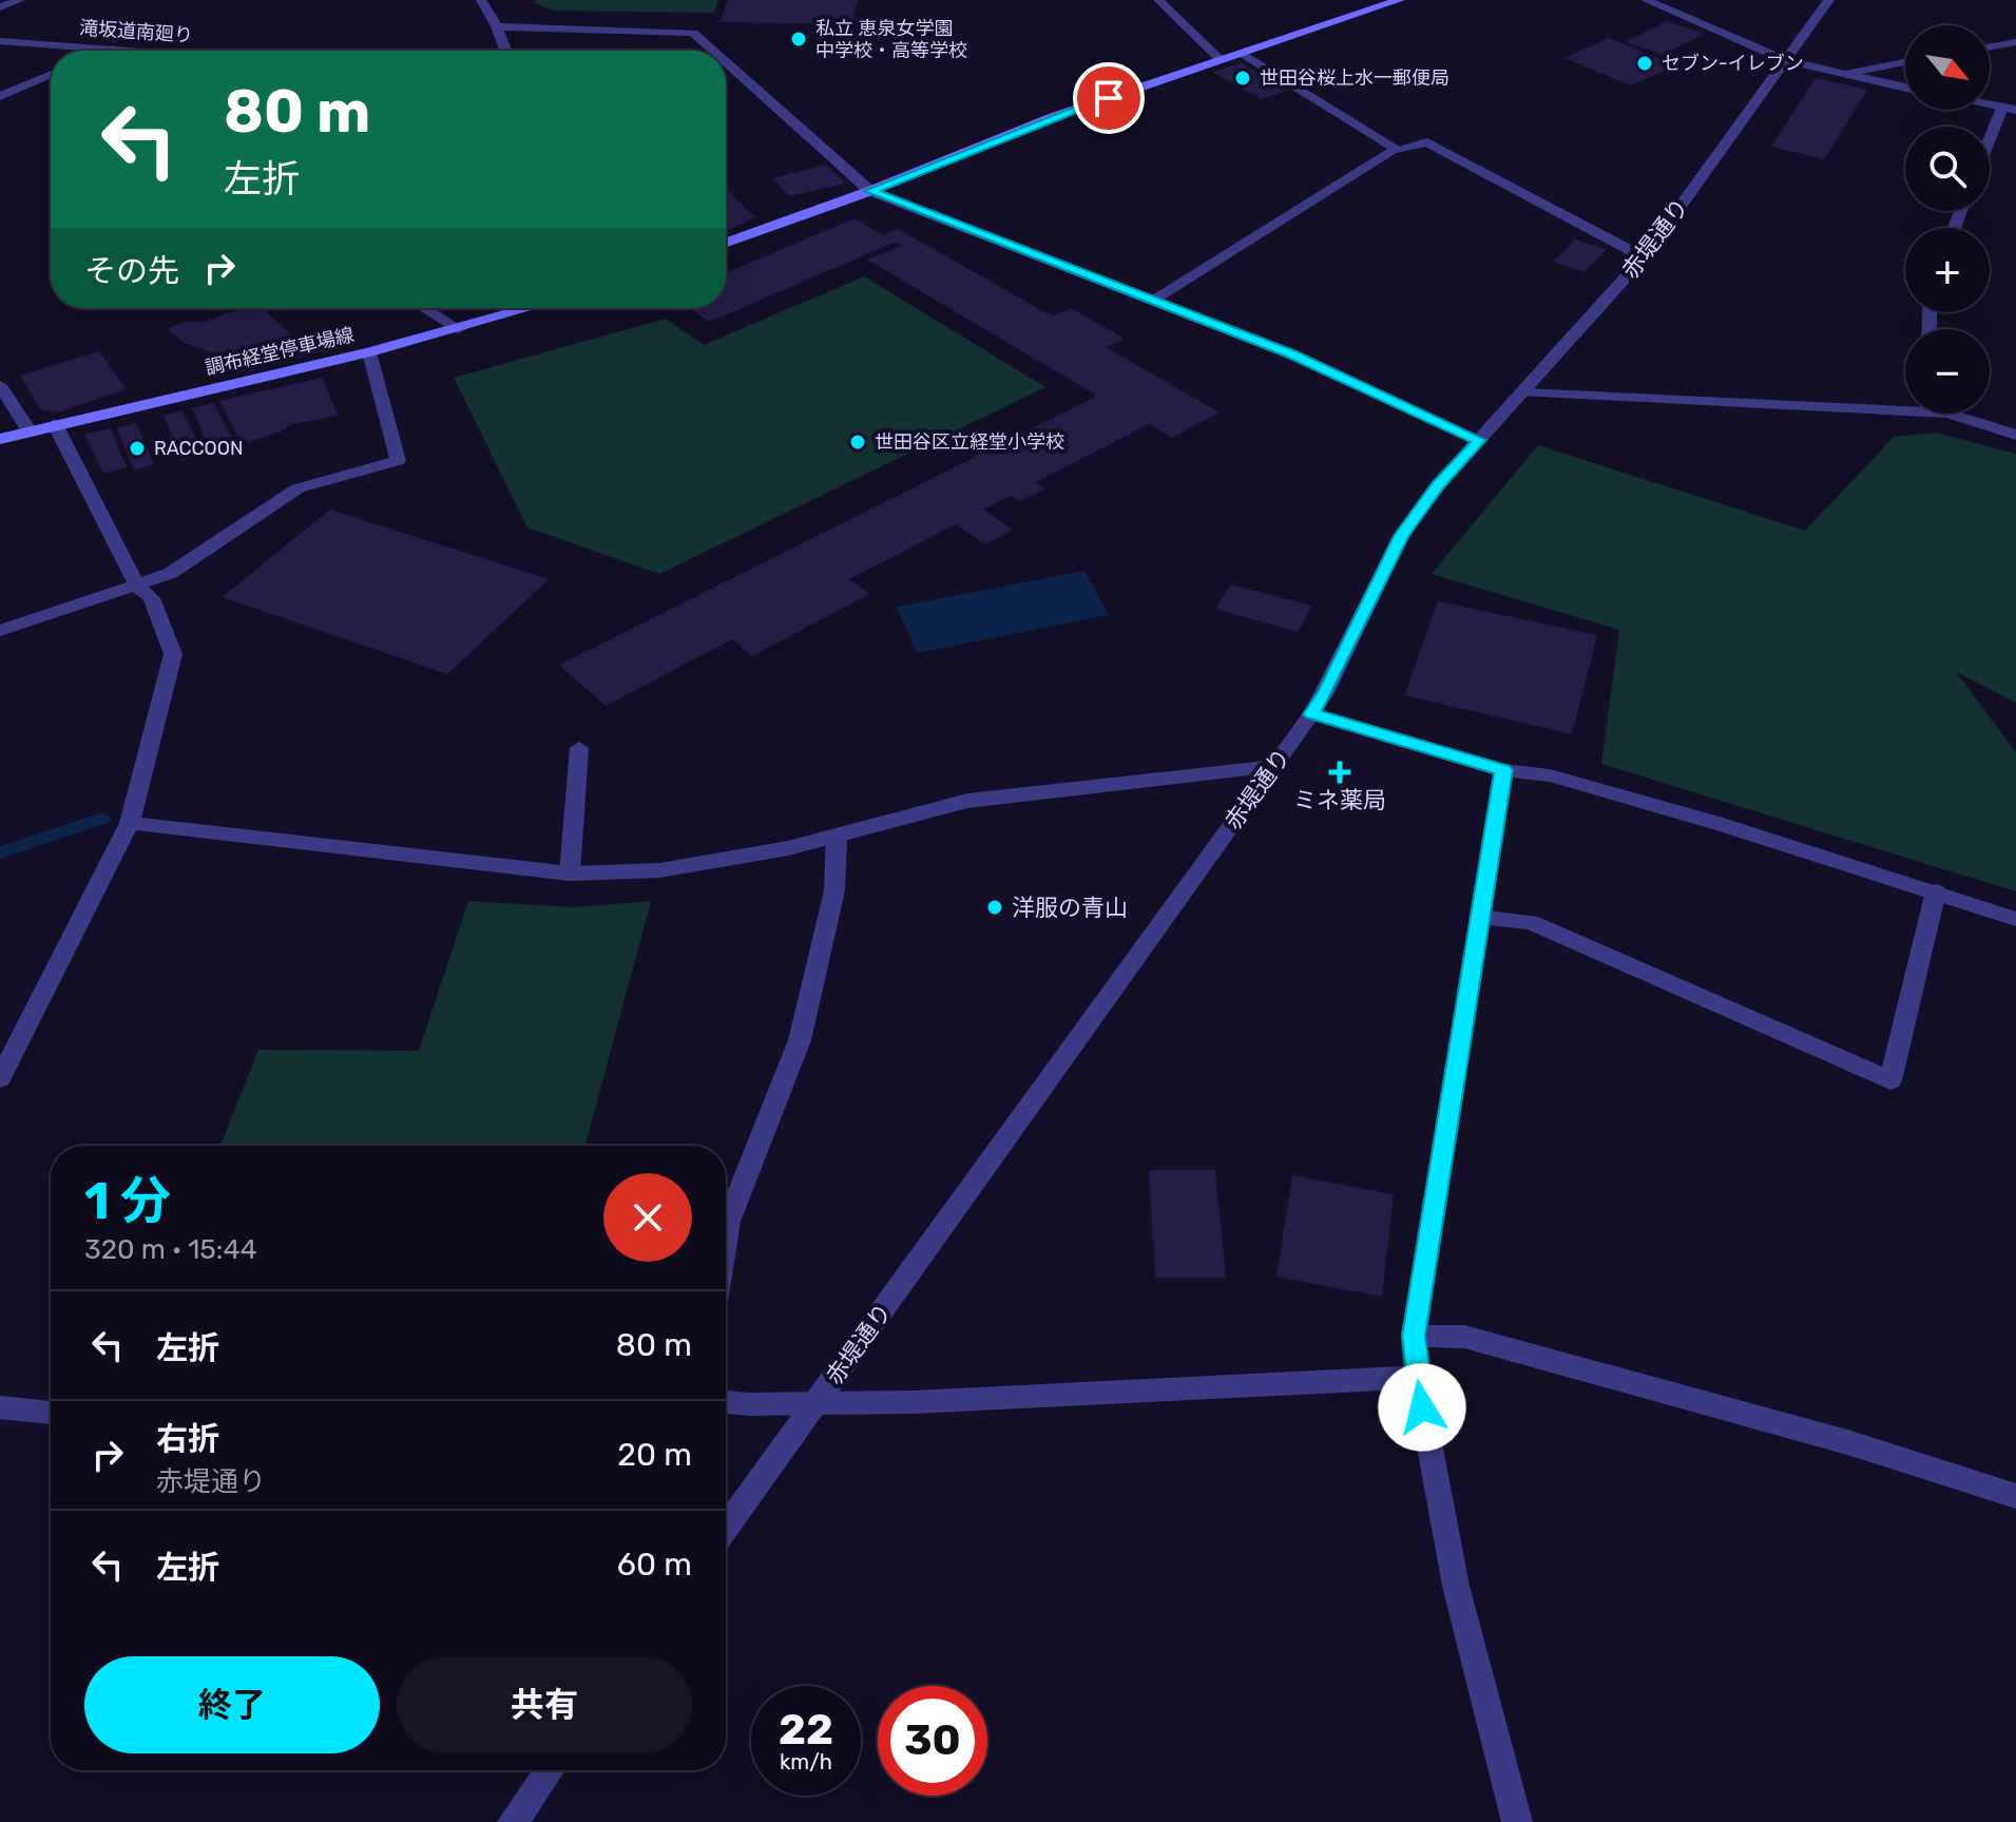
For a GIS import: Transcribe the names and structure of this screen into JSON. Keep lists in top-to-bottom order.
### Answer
{
  "streets": {
    "main road": ["調布経堂停車場線"],
    "street": ["滝坂道南廻り", "赤堤通り"]
  },
  "places": {
    "other": [
      "私立 恵泉女学園 中学校・高等学校",
      "セブン-イレブン",
      "世田谷桜上水一郵便局",
      "世田谷区立経堂小学校",
      "RACCOON",
      "洋服の青山"
    ],
    "health": ["ミネ薬局"]
  },
  "north": "bottom right",
  "page": {
    "map_buttons": ["+", "−"],
    "turn": ["80 m", "左折"],
    "then": "その先",
    "heading": ["1 分", "320 m · 15:44"],
    "list": [
      {
        "name": "左折",
        "value": "80 m"
      },
      {
        "name": "右折",
        "note": "赤堤通り",
        "value": "20 m"
      },
      {
        "name": "左折",
        "value": "60 m"
      }
    ],
    "buttons": ["終了", "共有"],
    "speed": "22 km/h",
    "limit": "30"
  }
}
